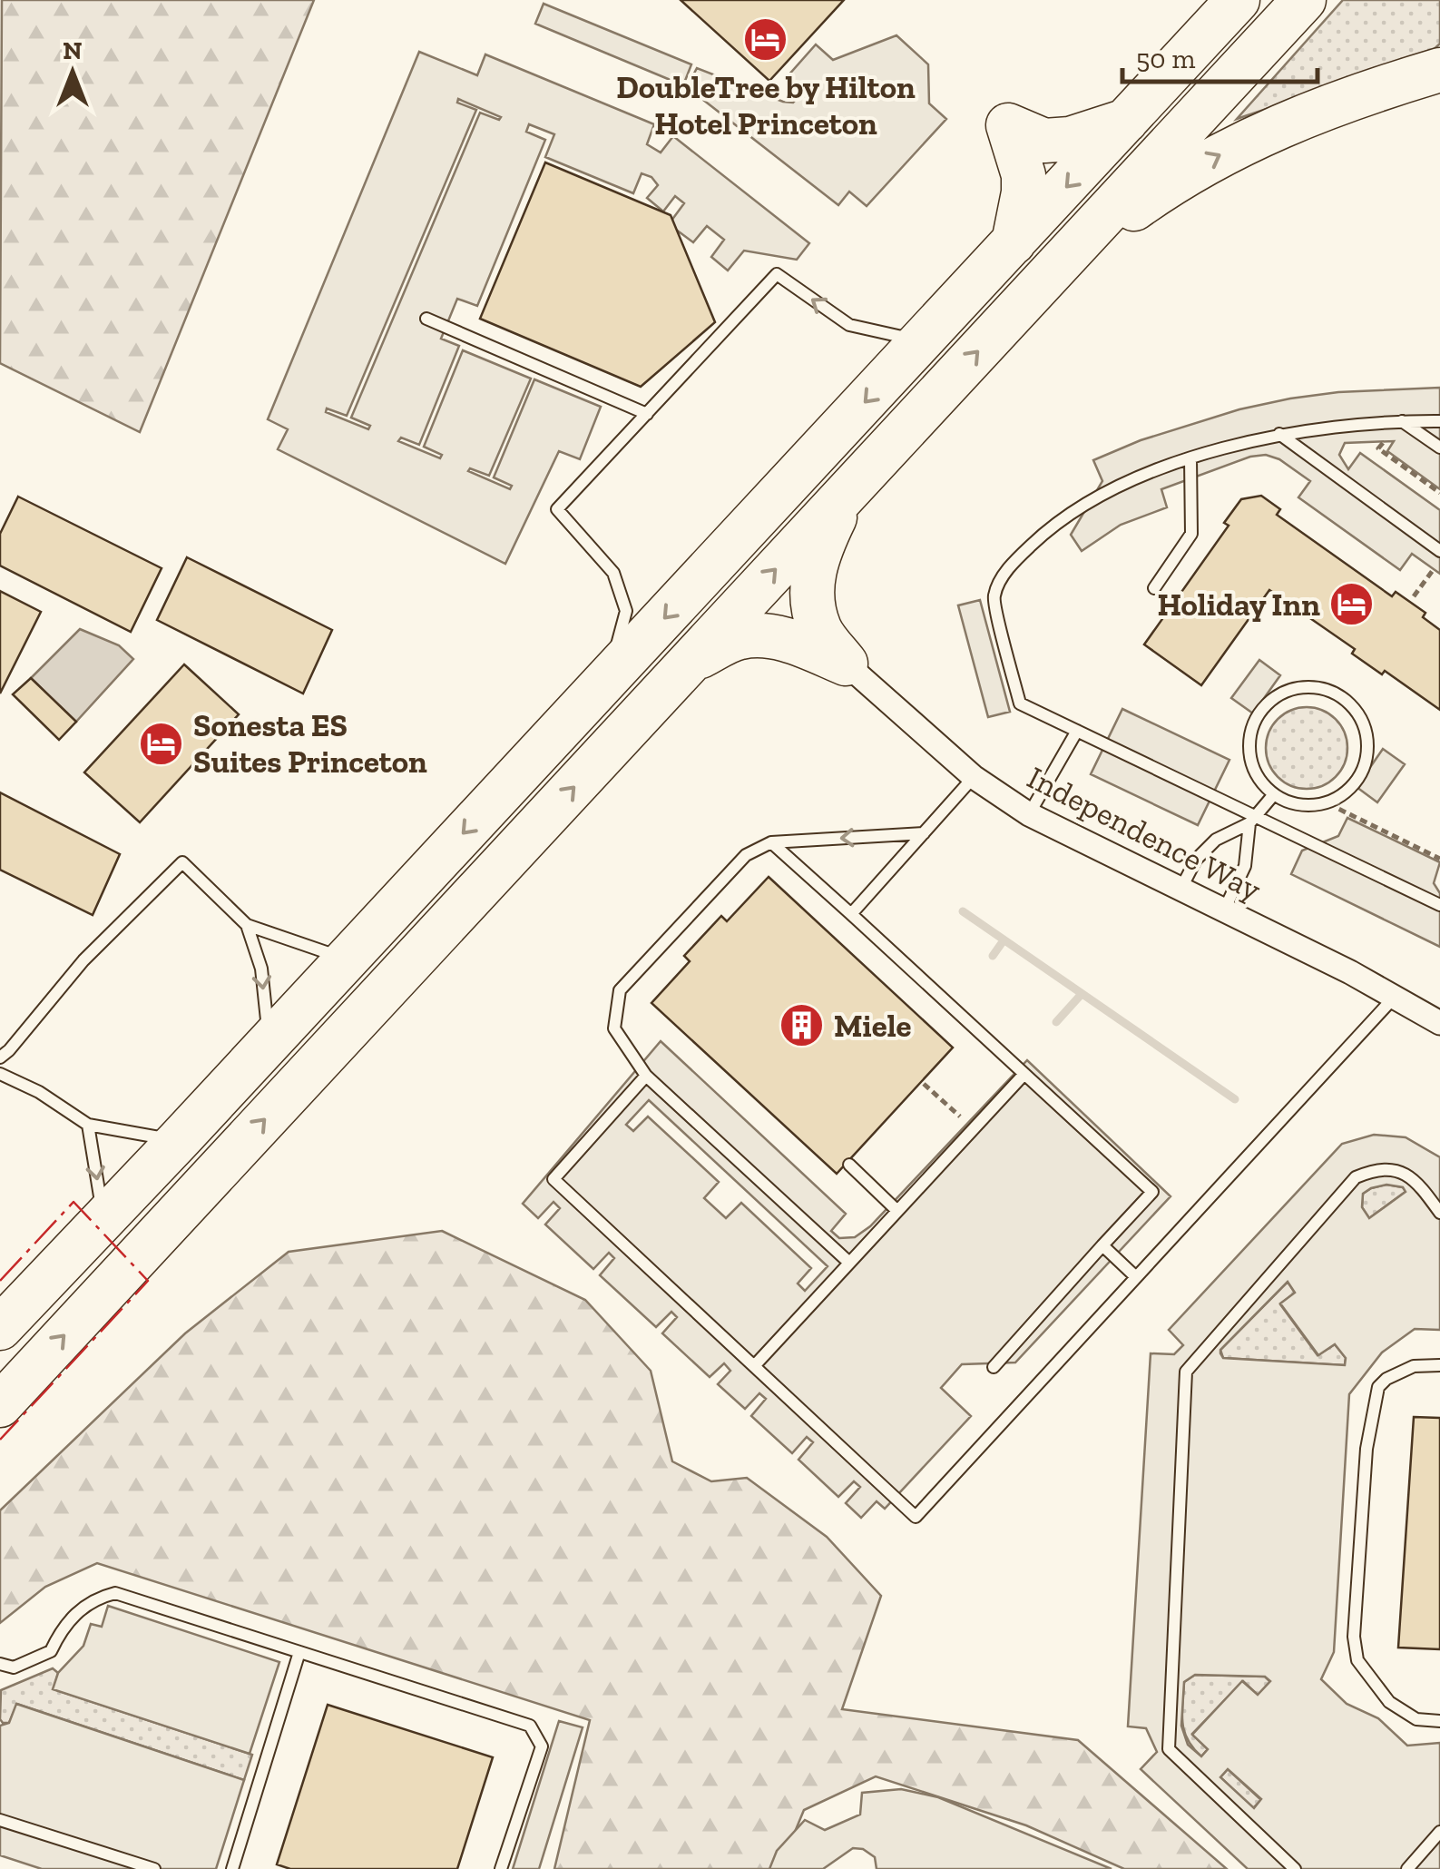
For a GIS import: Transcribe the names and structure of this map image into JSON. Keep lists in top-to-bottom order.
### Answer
{
  "streets": {
    "street": ["Independence Way"]
  },
  "places": {
    "hotel": ["DoubleTree by Hilton Hotel Princeton", "Holiday Inn", "Sonesta ES Suites Princeton"],
    "building": ["Miele"]
  },
  "scale_bar": "50 m",
  "north": "top"
}
